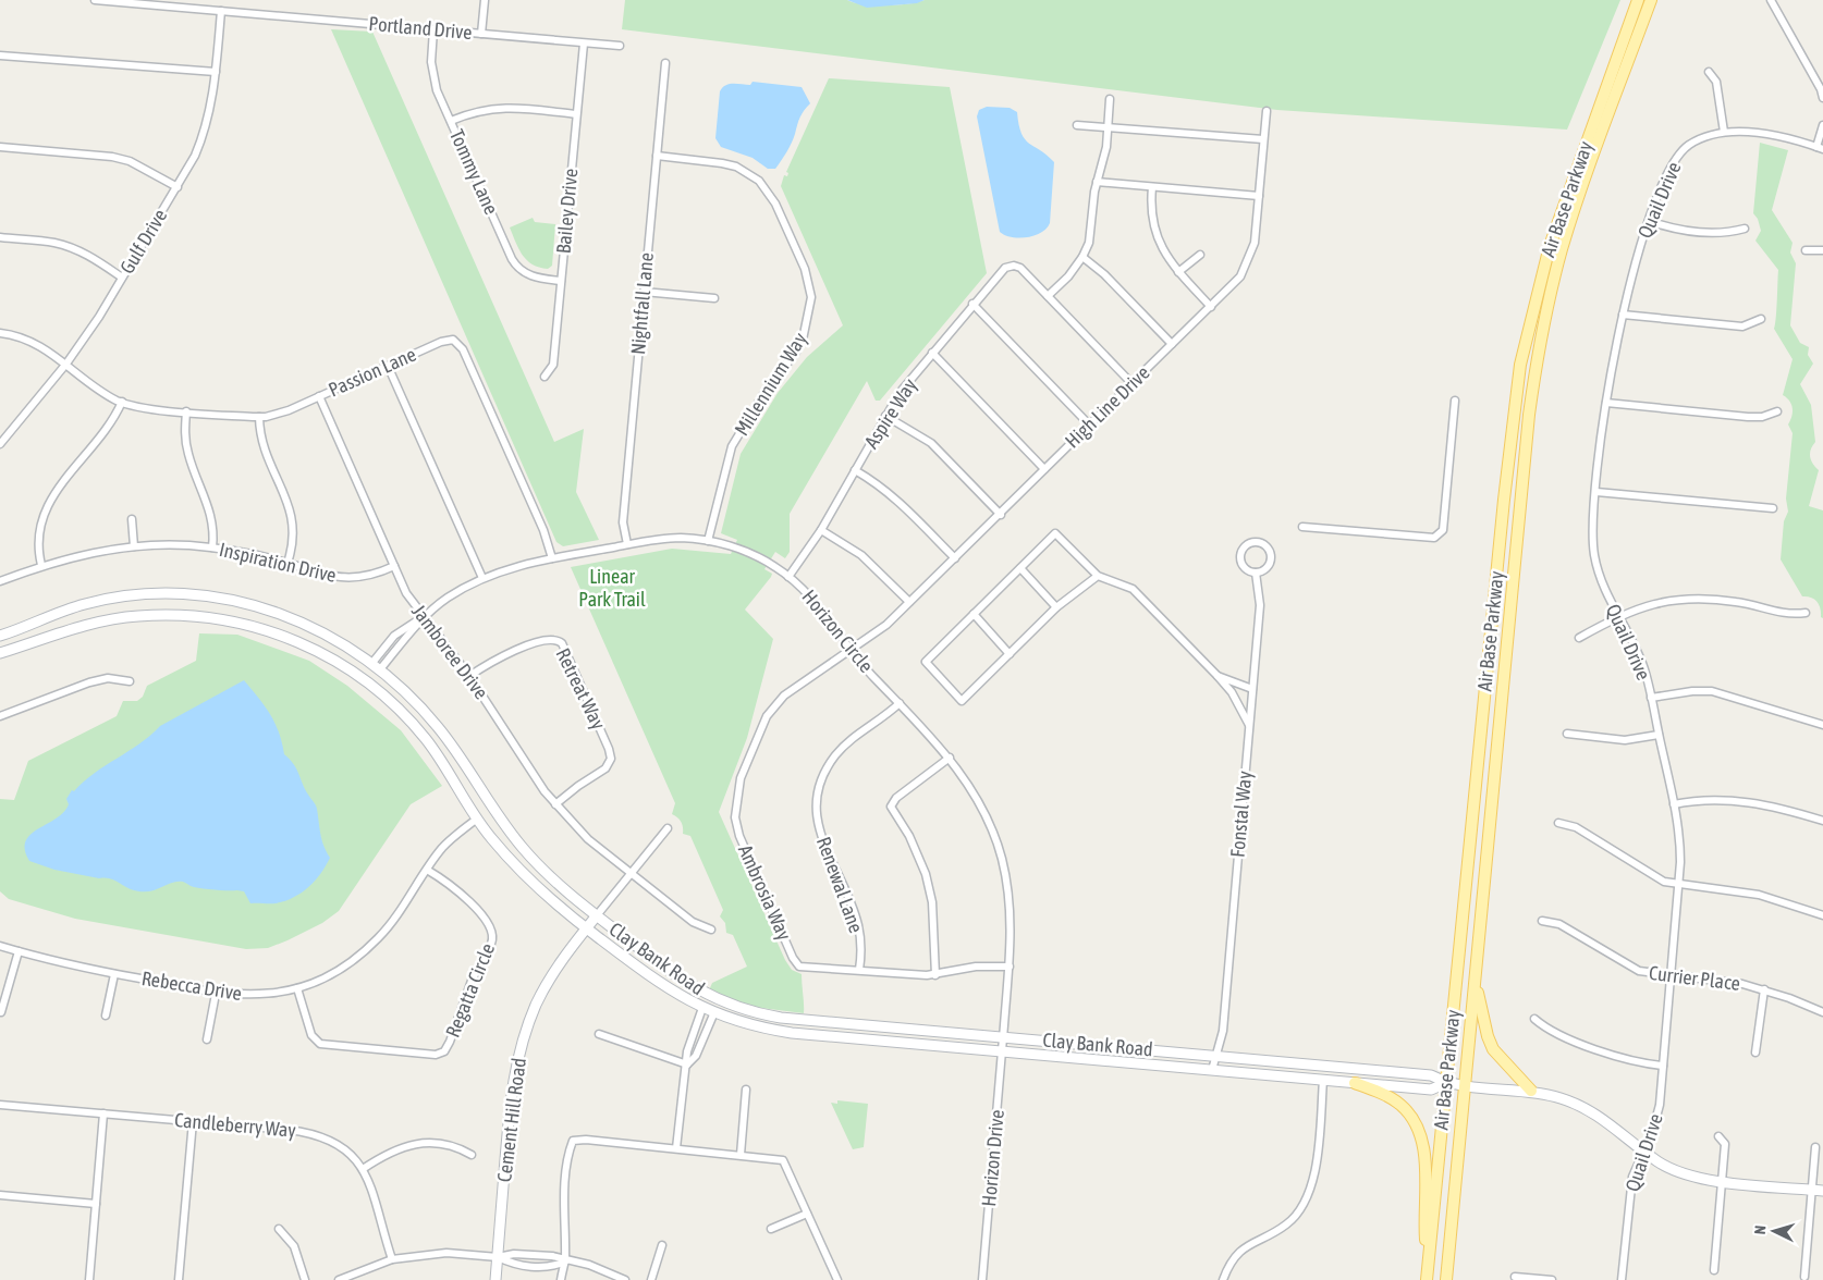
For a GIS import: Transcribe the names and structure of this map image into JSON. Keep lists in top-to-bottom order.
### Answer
{
  "streets": {
    "main road": ["Air Base Parkway"],
    "street": [
      "Portland Drive",
      "Tommy Lane",
      "Quail Drive",
      "Bailey Drive",
      "Gulf Drive",
      "Nightfall Lane",
      "Passion Lane",
      "Millennium Way",
      "High Line Drive",
      "Aspire Way",
      "Inspiration Drive",
      "Horizon Circle",
      "Jamboree Drive",
      "Retreat Way",
      "Fonstal Way",
      "Renewal Lane",
      "Ambrosia Way",
      "Clay Bank Road",
      "Currier Place",
      "Rebecca Drive",
      "Regatta Circle",
      "Cement Hill Road",
      "Candleberry Way",
      "Horizon Drive"
    ]
  },
  "crossings": [
    ["Portland Drive", "Tommy Lane"],
    ["Portland Drive", "Bailey Drive"],
    ["Portland Drive", "Gulf Drive"],
    ["Tommy Lane", "Bailey Drive"],
    ["Air Base Parkway", "Clay Bank Road"],
    ["Quail Drive", "Clay Bank Road"],
    ["Quail Drive", "Currier Place"],
    ["Gulf Drive", "Passion Lane"],
    ["Nightfall Lane", "Millennium Way"],
    ["Nightfall Lane", "Horizon Circle"],
    ["Passion Lane", "Horizon Circle"],
    ["Passion Lane", "Jamboree Drive"],
    ["Millennium Way", "Horizon Circle"],
    ["High Line Drive", "Horizon Circle"],
    ["High Line Drive", "Ambrosia Way"],
    ["Aspire Way", "Horizon Circle"],
    ["Inspiration Drive", "Jamboree Drive"],
    ["Horizon Circle", "Jamboree Drive"],
    ["Horizon Circle", "Renewal Lane"],
    ["Horizon Circle", "Ambrosia Way"],
    ["Horizon Circle", "Clay Bank Road"],
    ["Horizon Circle", "Horizon Drive"],
    ["Jamboree Drive", "Retreat Way"],
    ["Fonstal Way", "Clay Bank Road"],
    ["Renewal Lane", "Ambrosia Way"],
    ["Clay Bank Road", "Rebecca Drive"],
    ["Clay Bank Road", "Cement Hill Road"],
    ["Clay Bank Road", "Horizon Drive"],
    ["Rebecca Drive", "Regatta Circle"]
  ],
  "parks": ["Linear Park Trail"],
  "north": "left"
}
